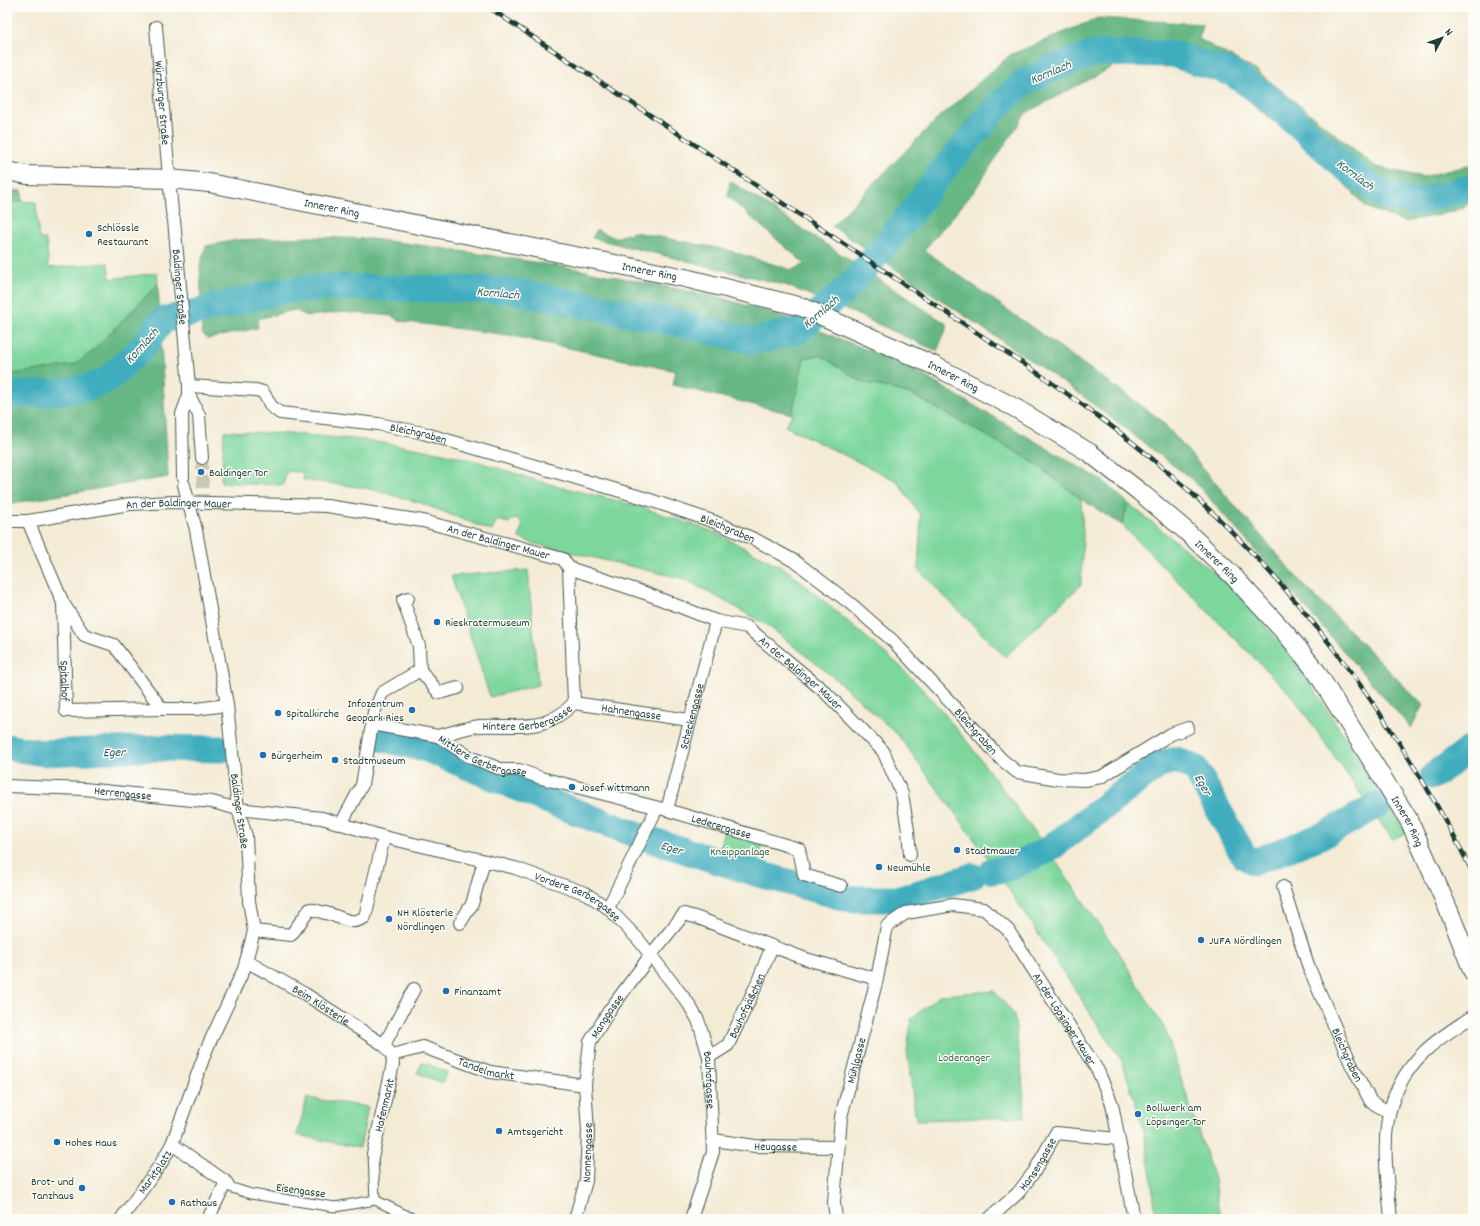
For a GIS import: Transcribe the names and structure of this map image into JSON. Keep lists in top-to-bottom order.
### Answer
{
  "streets": {
    "main road": ["Innerer Ring"],
    "street": [
      "Würzburger Straße",
      "Baldinger Straße",
      "Bleichgraben",
      "An der Baldinger Mauer",
      "Spitalhof",
      "Hahnengasse",
      "Hintere Gerbergasse",
      "Scheckengasse",
      "Mittlere Gerbergasse",
      "Herrengasse",
      "Lederergasse",
      "Vordere Gerbergasse",
      "Beim Klösterle",
      "Bauhofgäßchen",
      "Manggasse",
      "An der Löpsinger Mauer",
      "Mühlgasse",
      "Tändelmarkt",
      "Bauhofgasse",
      "Hafenmarkt",
      "Heugasse",
      "Nonnengasse",
      "Hansengasse",
      "Marktplatz",
      "Eisengasse"
    ]
  },
  "crossings": [
    ["Würzburger Straße", "Innerer Ring"],
    ["Würzburger Straße", "Baldinger Straße"],
    ["Innerer Ring", "Baldinger Straße"],
    ["Baldinger Straße", "Bleichgraben"],
    ["Baldinger Straße", "An der Baldinger Mauer"],
    ["Baldinger Straße", "Spitalhof"],
    ["Baldinger Straße", "Herrengasse"],
    ["Baldinger Straße", "Vordere Gerbergasse"],
    ["Baldinger Straße", "Beim Klösterle"],
    ["Baldinger Straße", "Marktplatz"],
    ["An der Baldinger Mauer", "Spitalhof"],
    ["An der Baldinger Mauer", "Hintere Gerbergasse"],
    ["An der Baldinger Mauer", "Scheckengasse"],
    ["Hahnengasse", "Hintere Gerbergasse"],
    ["Hahnengasse", "Scheckengasse"],
    ["Hintere Gerbergasse", "Mittlere Gerbergasse"],
    ["Scheckengasse", "Lederergasse"],
    ["Scheckengasse", "Vordere Gerbergasse"],
    ["Mittlere Gerbergasse", "Lederergasse"],
    ["Herrengasse", "Vordere Gerbergasse"],
    ["Vordere Gerbergasse", "Manggasse"],
    ["Vordere Gerbergasse", "Bauhofgasse"],
    ["Beim Klösterle", "Tändelmarkt"],
    ["Beim Klösterle", "Hafenmarkt"],
    ["Bauhofgäßchen", "Bauhofgasse"],
    ["Manggasse", "Tändelmarkt"],
    ["Manggasse", "Bauhofgasse"],
    ["Manggasse", "Nonnengasse"],
    ["An der Löpsinger Mauer", "Mühlgasse"],
    ["An der Löpsinger Mauer", "Hansengasse"],
    ["Mühlgasse", "Heugasse"],
    ["Tändelmarkt", "Hafenmarkt"],
    ["Tändelmarkt", "Nonnengasse"],
    ["Bauhofgasse", "Heugasse"],
    ["Marktplatz", "Eisengasse"]
  ],
  "water": ["Kornlach", "Eger"],
  "parks": ["Kneippanlage", "Loderanger"],
  "places": [
    "Schlössle Restaurant",
    "Baldinger Tor",
    "Rieskratermuseum",
    "Infozentrum Geopark Ries",
    "Spitalkirche",
    "Bürgerheim",
    "Stadtmuseum",
    "Josef Wittmann",
    "Stadtmauer",
    "Neumühle",
    "NH Klösterle Nördlingen",
    "JUFA Nördlingen",
    "Finanzamt",
    "Bollwerk am Löpsinger Tor",
    "Amtsgericht",
    "Hohes Haus",
    "Brot- und Tanzhaus",
    "Rathaus"
  ],
  "north": "top right"
}
